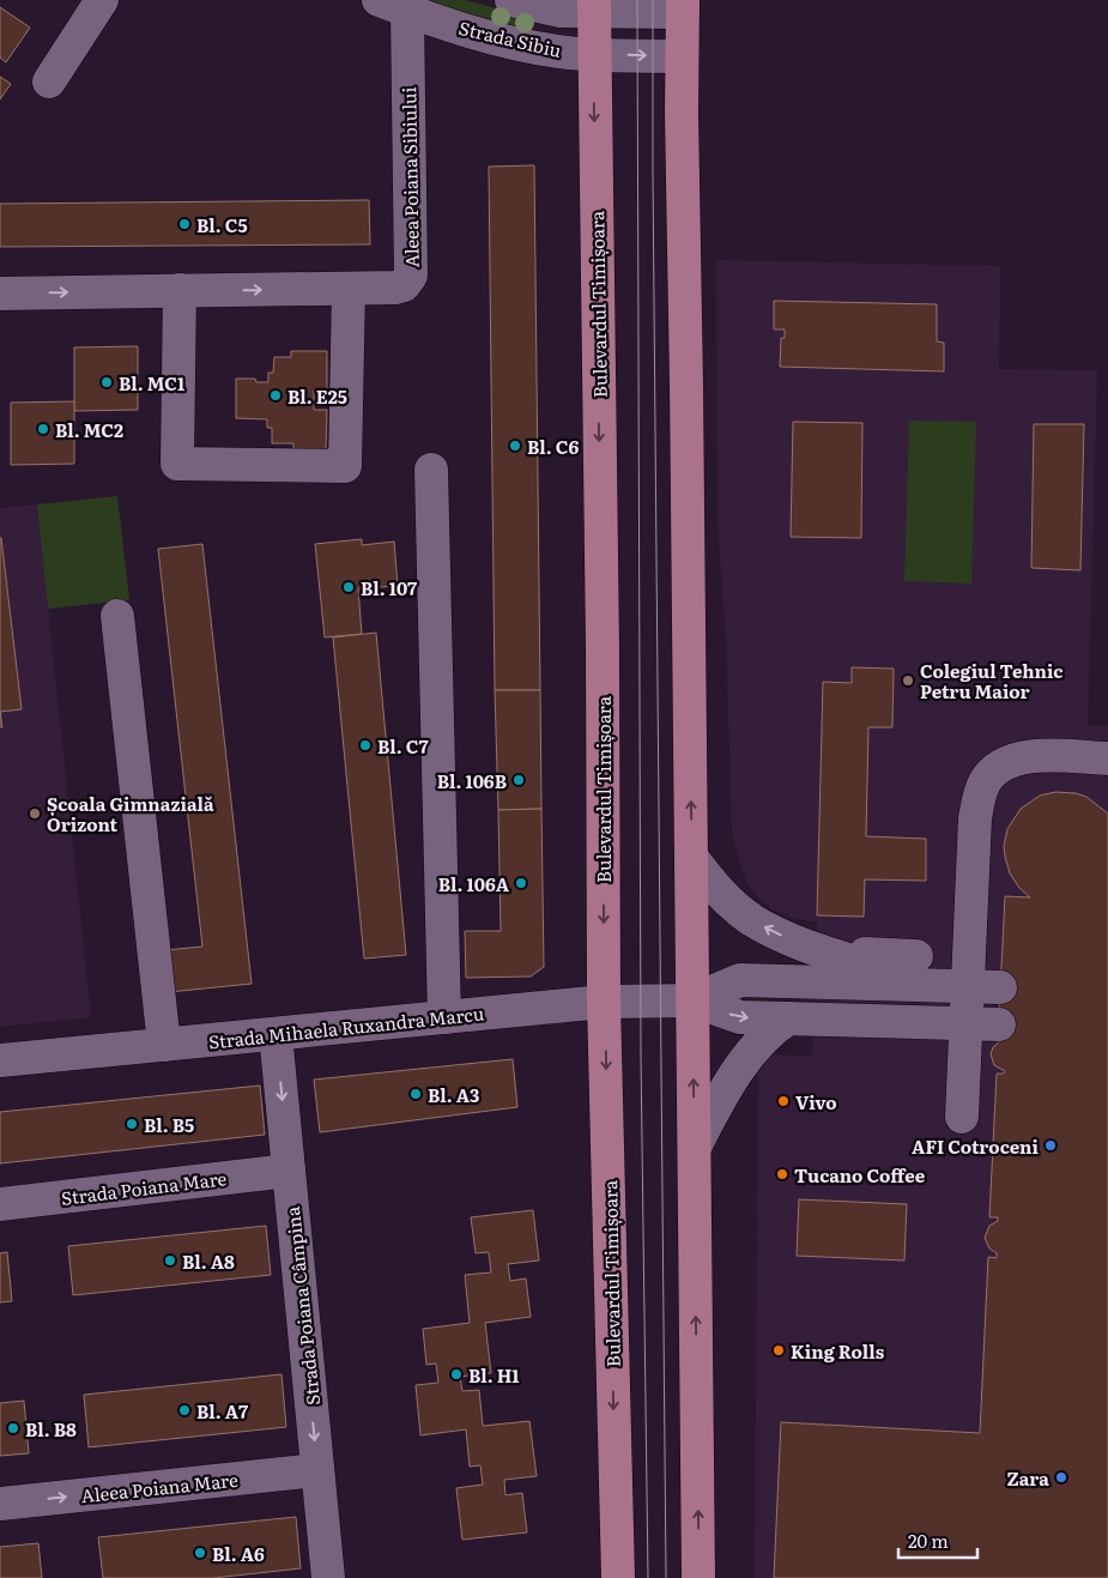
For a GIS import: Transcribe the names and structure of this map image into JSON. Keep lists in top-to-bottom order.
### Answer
{
  "streets": {
    "main road": ["Bulevardul Timișoara"],
    "street": [
      "Strada Sibiu",
      "Aleea Poiana Sibiului",
      "Strada Mihaela Ruxandra Marcu",
      "Strada Poiana Mare",
      "Strada Poiana Câmpina",
      "Aleea Poiana Mare"
    ]
  },
  "crossings": [
    ["Strada Sibiu", "Aleea Poiana Sibiului"],
    ["Strada Sibiu", "Bulevardul Timișoara"],
    ["Bulevardul Timișoara", "Strada Mihaela Ruxandra Marcu"],
    ["Strada Mihaela Ruxandra Marcu", "Strada Poiana Câmpina"],
    ["Strada Poiana Mare", "Strada Poiana Câmpina"],
    ["Strada Poiana Câmpina", "Aleea Poiana Mare"]
  ],
  "one_way": ["Aleea Poiana Sibiului", "Strada Poiana Câmpina", "Aleea Poiana Mare"],
  "places": [
    "Bl. C5",
    "Bl. MC1",
    "Bl. E25",
    "Bl. MC2",
    "Bl. C6",
    "Bl. 107",
    "Colegiul Tehnic Petru Maior",
    "Bl. C7",
    "Bl. 106B",
    "Școala Gimnazială Orizont",
    "Bl. 106A",
    "Bl. A3",
    "Vivo",
    "Bl. B5",
    "AFI Cotroceni",
    "Tucano Coffee",
    "Bl. A8",
    "King Rolls",
    "Bl. H1",
    "Bl. A7",
    "Bl. B8",
    "Zara",
    "Bl. A6"
  ],
  "scale_bar": "20 m"
}
